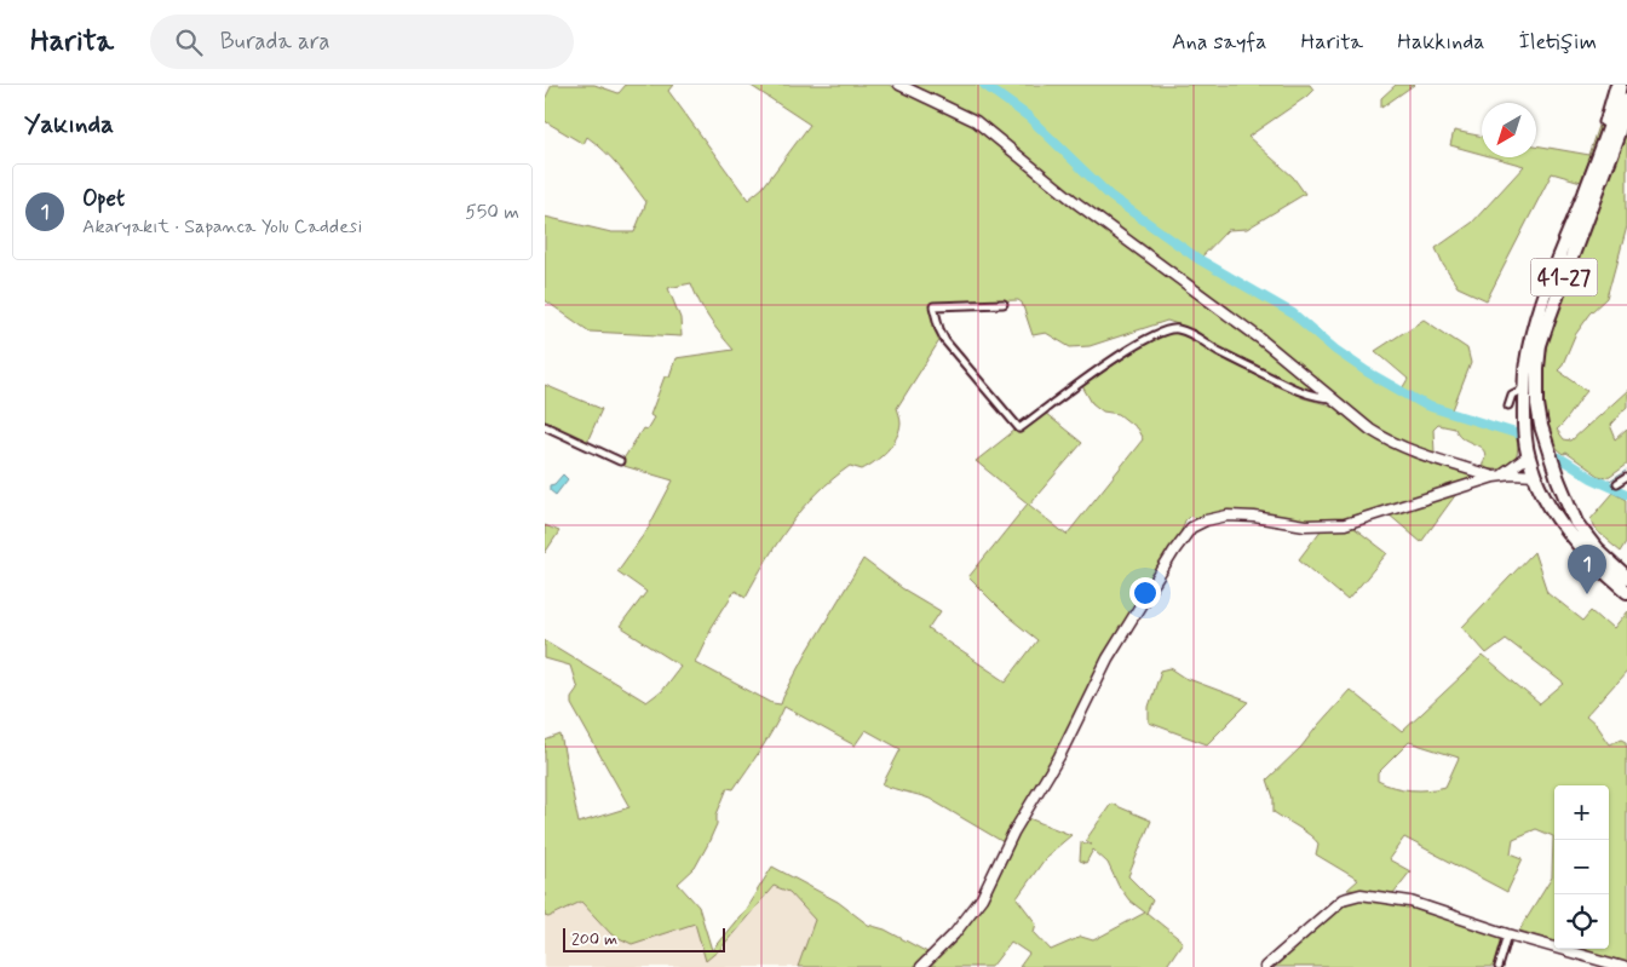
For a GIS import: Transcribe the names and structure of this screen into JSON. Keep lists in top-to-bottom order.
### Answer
{
  "streets": {
    "highway": ["41-27"]
  },
  "scale_bar": "200 m",
  "north": "bottom left",
  "page": {
    "header": "Harita",
    "search": "Burada ara",
    "nav": [
      "Ana sayfa",
      "Harita",
      "Hakkında",
      "İletişim"
    ],
    "heading": "Yakında",
    "list": [
      {
        "mark": "1",
        "name": "Opet",
        "note": "Akaryakıt · Sapanca Yolu Caddesi",
        "value": "550 m"
      }
    ],
    "pins": "1",
    "map_buttons": ["+", "−"],
    "scale": "200 m"
  }
}
